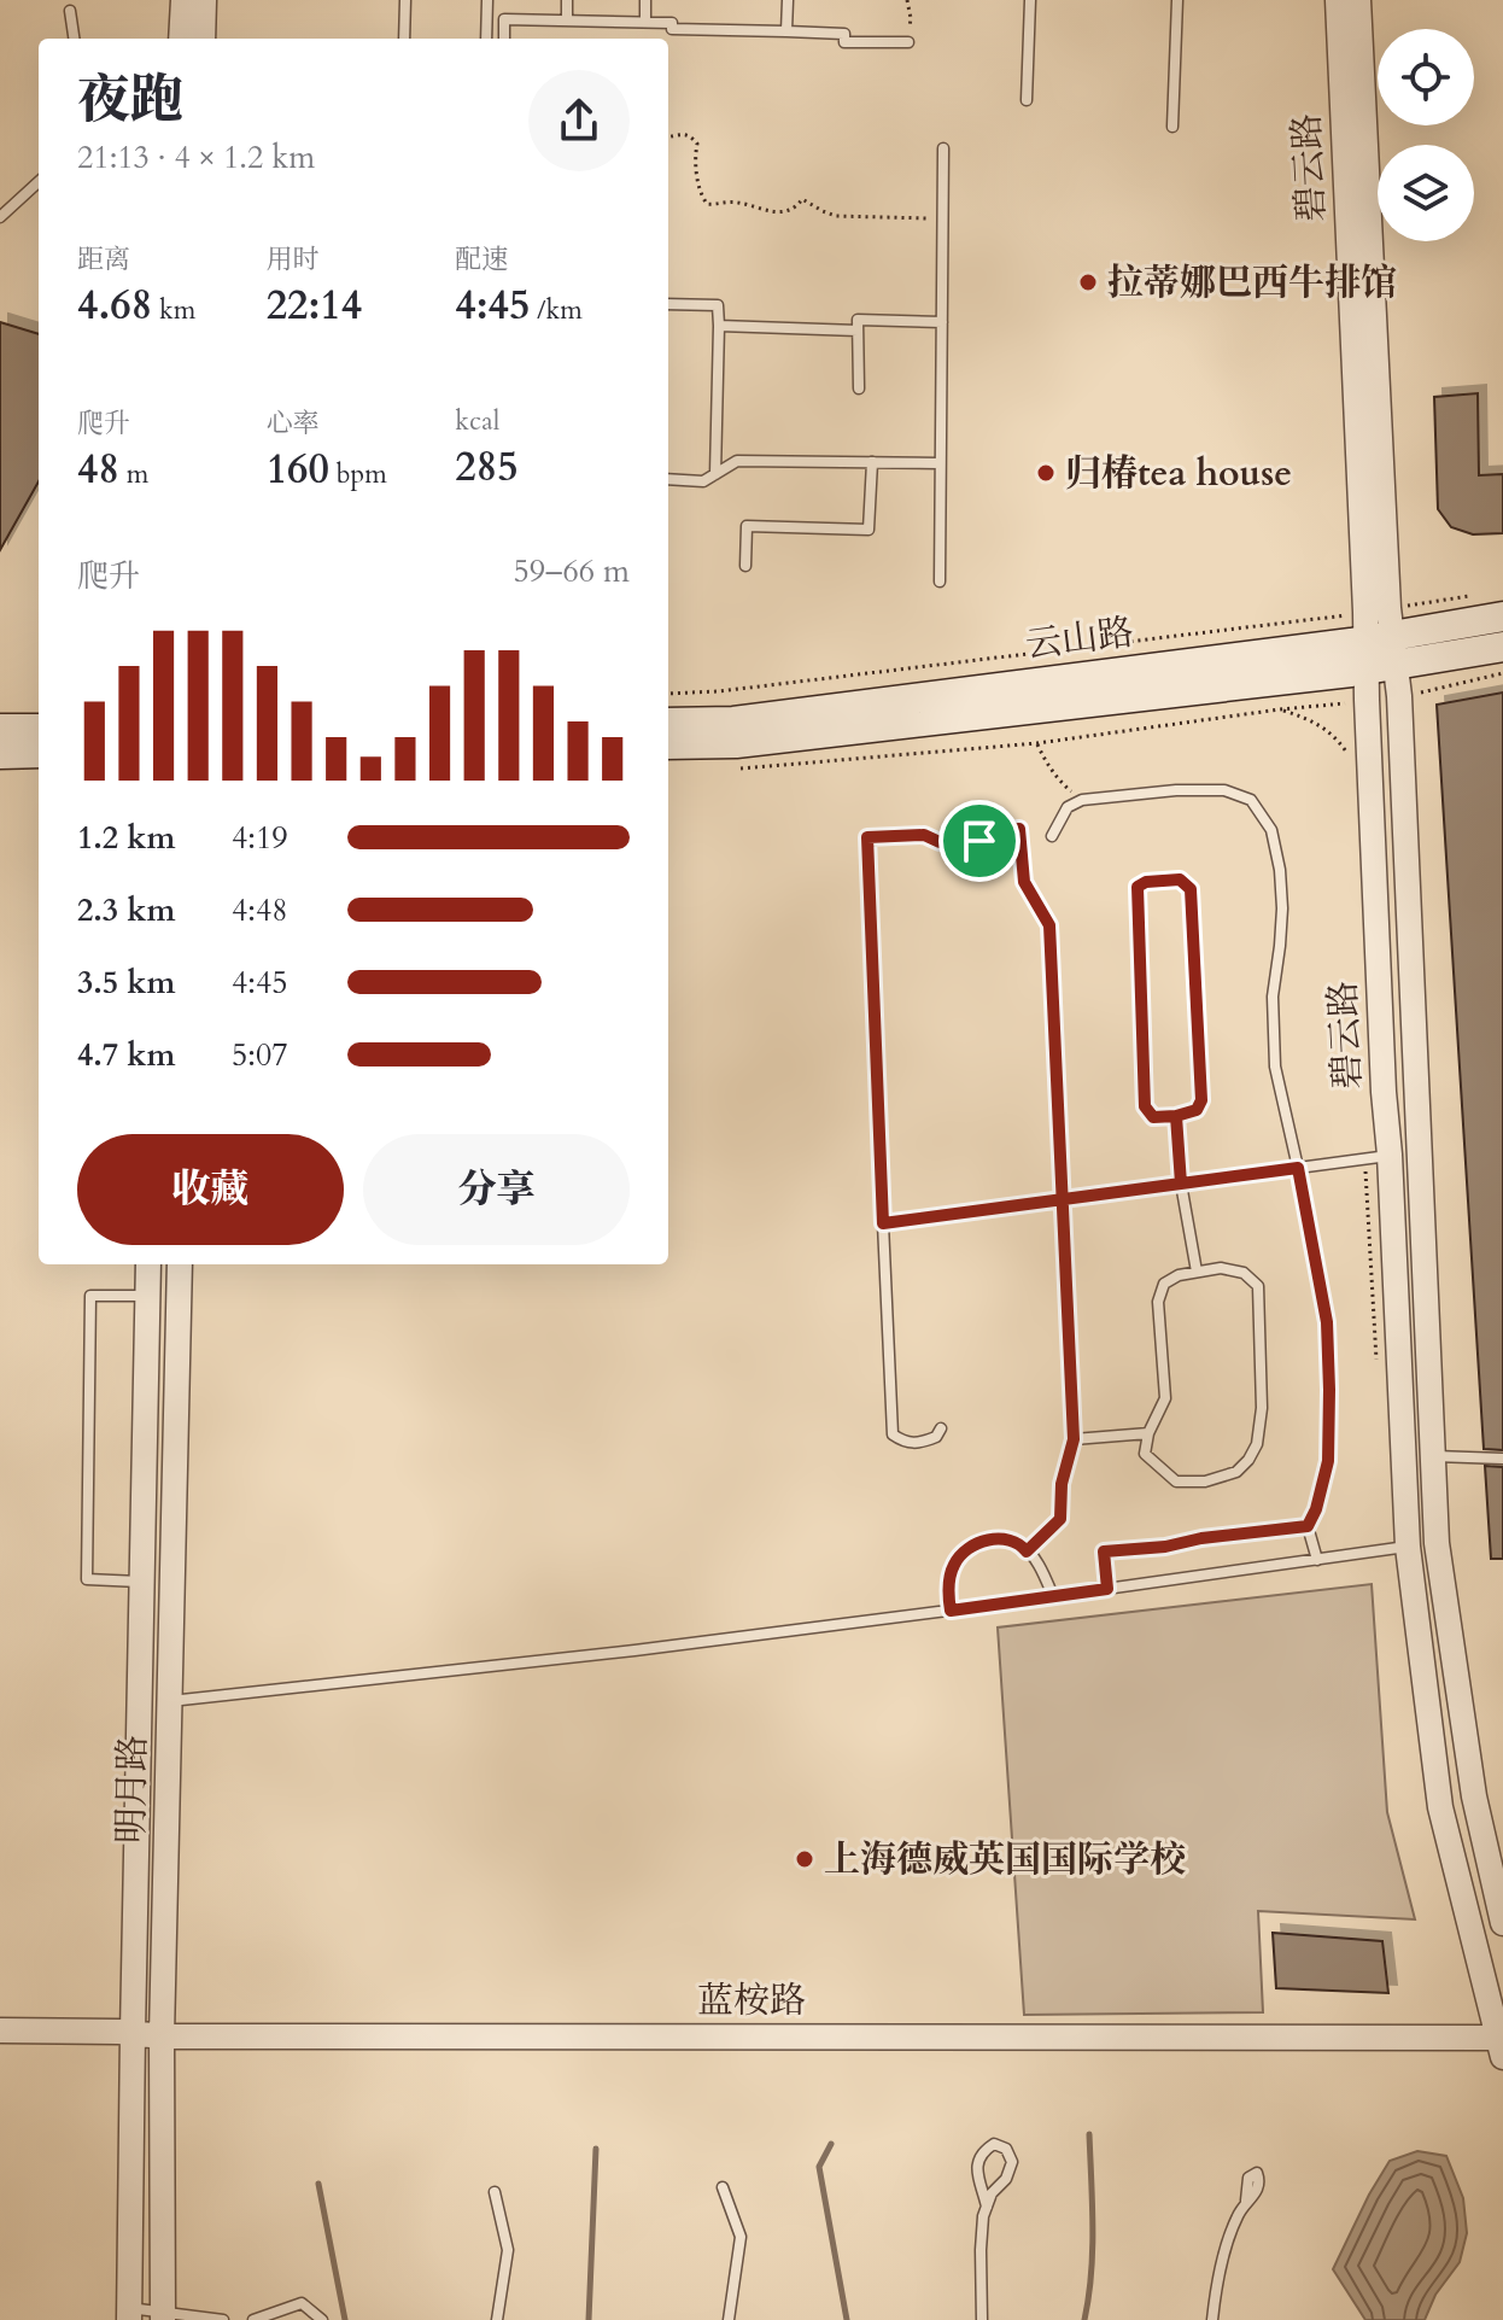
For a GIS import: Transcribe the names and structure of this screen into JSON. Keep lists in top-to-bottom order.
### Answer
{
  "streets": {
    "main road": ["云山路"],
    "street": ["碧云路", "明月路", "蓝桉路"]
  },
  "crossings": [
    ["碧云路", "云山路"],
    ["碧云路", "蓝桉路"],
    ["明月路", "蓝桉路"]
  ],
  "places": ["拉蒂娜巴西牛排馆", "归椿tea house", "上海德威英国国际学校"],
  "page": {
    "heading": ["夜跑", "21:13 · 4 × 1.2 km"],
    "stats": [
      ["距离", "4.68 km"],
      ["用时", "22:14"],
      ["配速", "4:45 /km"],
      ["爬升", "48 m"],
      ["心率", "160 bpm"],
      ["kcal", "285"]
    ],
    "chart": ["爬升", "59–66 m"],
    "list": [
      {
        "name": "1.2 km",
        "note": "4:19"
      },
      {
        "name": "2.3 km",
        "note": "4:48"
      },
      {
        "name": "3.5 km",
        "note": "4:45"
      },
      {
        "name": "4.7 km",
        "note": "5:07"
      }
    ],
    "buttons": ["收藏", "分享"]
  }
}
